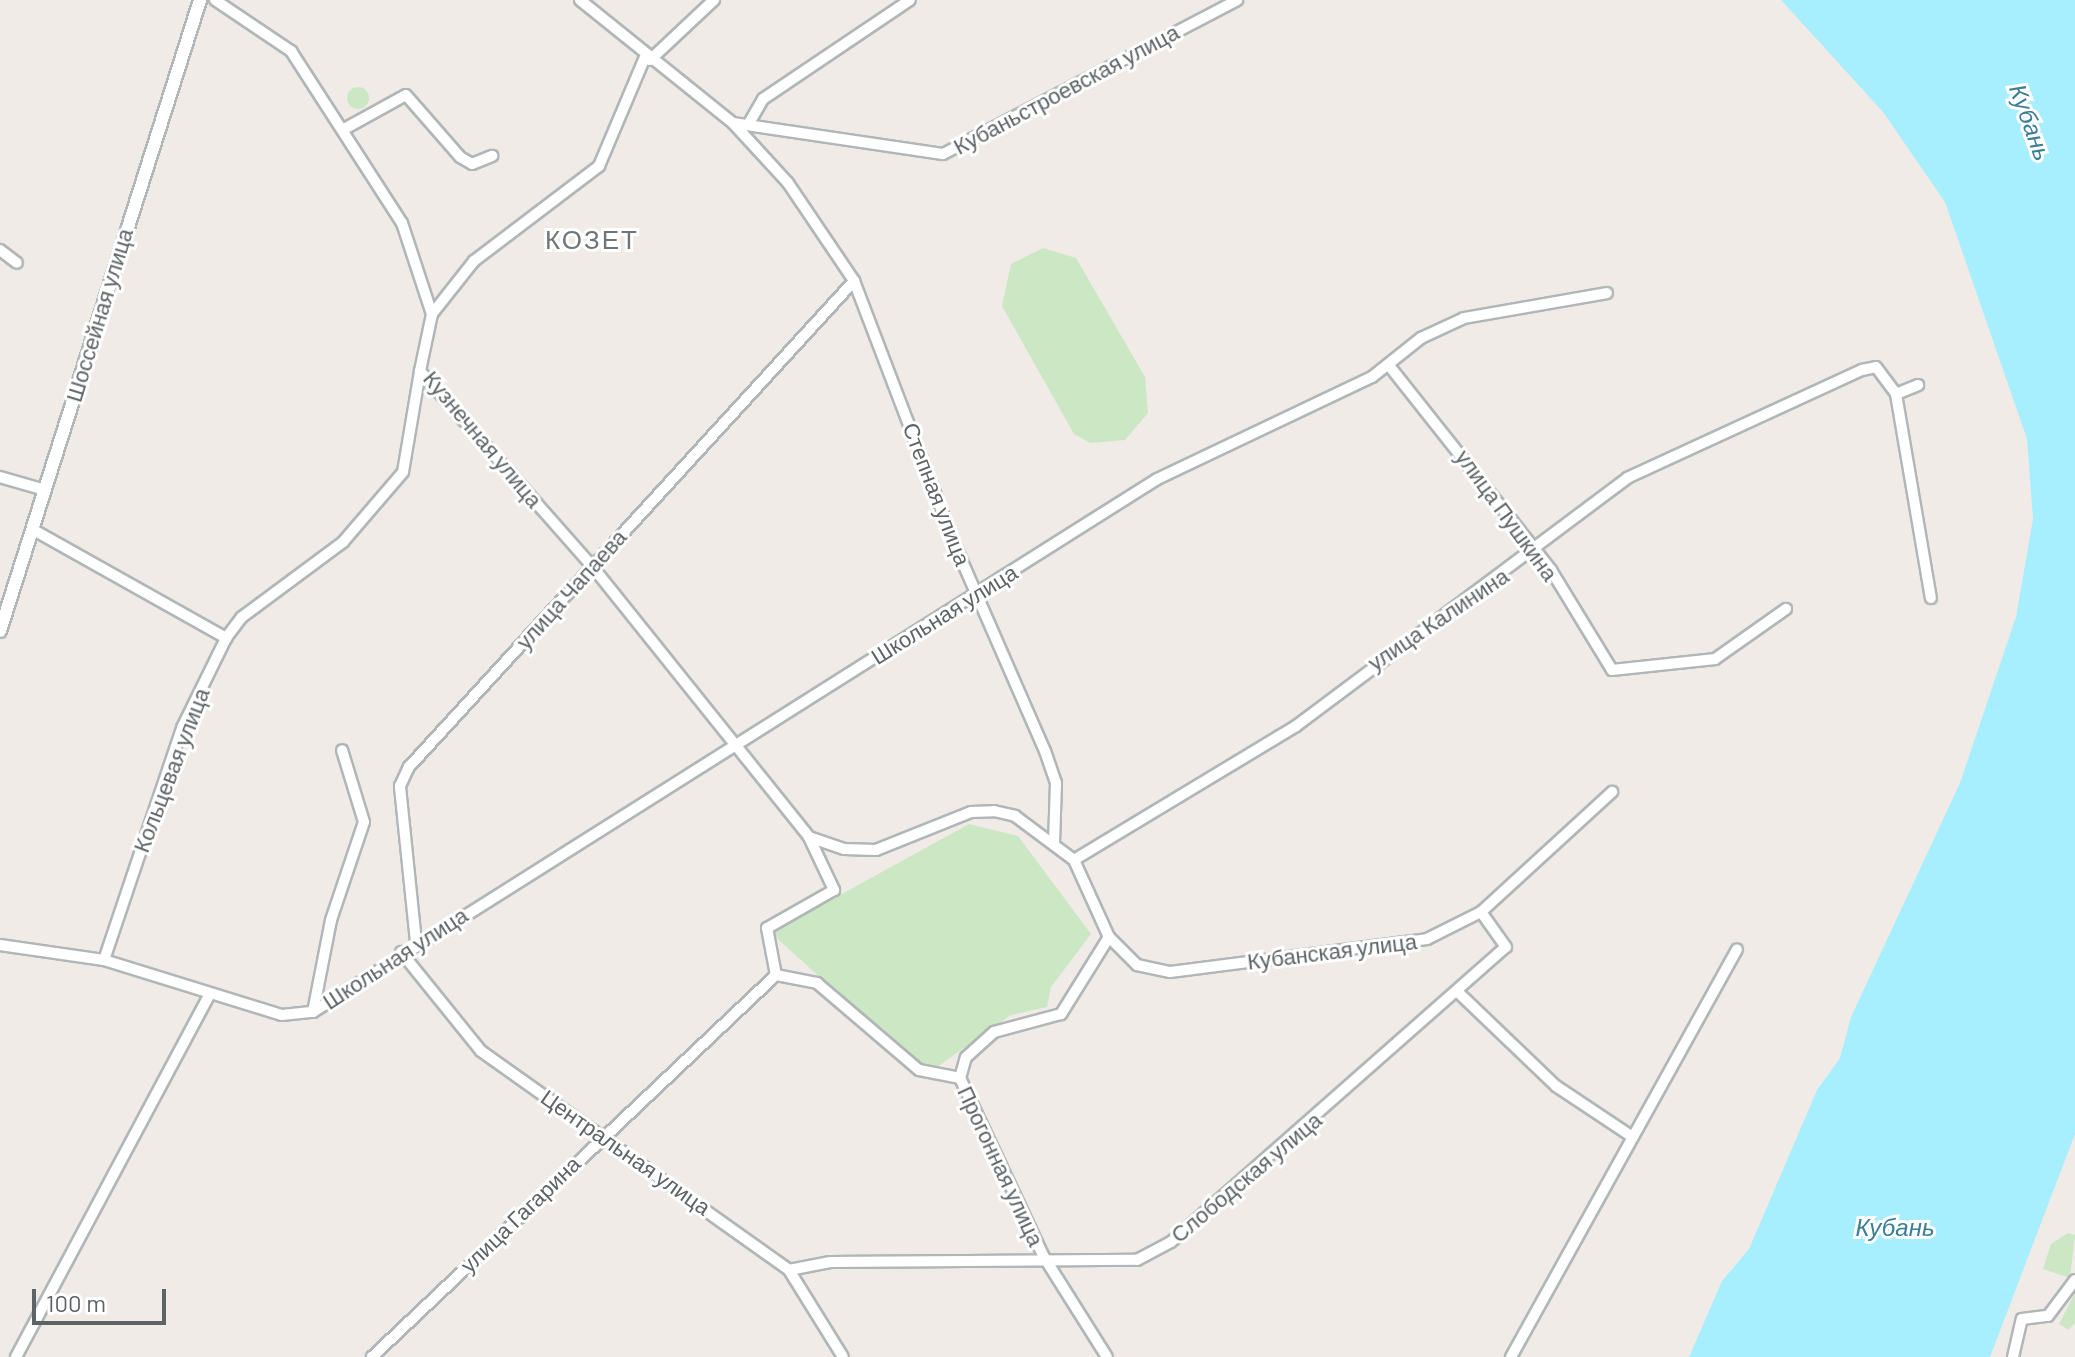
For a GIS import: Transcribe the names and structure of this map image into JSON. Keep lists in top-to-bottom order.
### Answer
{
  "streets": {
    "street": [
      "Кубаньстроевская улица",
      "Шоссейная улица",
      "Кузнечная улица",
      "Степная улица",
      "улица Пушкина",
      "улица Чапаева",
      "Школьная улица",
      "улица Калинина",
      "Кольцевая улица",
      "Кубанская улица",
      "Центральная улица",
      "Прогонная улица",
      "Слободская улица",
      "улица Гагарина"
    ]
  },
  "crossings": [
    ["Кубаньстроевская улица", "Степная улица"],
    ["Кузнечная улица", "улица Чапаева"],
    ["Кузнечная улица", "Школьная улица"],
    ["Кузнечная улица", "Кольцевая улица"],
    ["Кузнечная улица", "Прогонная улица"],
    ["Кузнечная улица", "улица Гагарина"],
    ["Степная улица", "улица Чапаева"],
    ["Степная улица", "Школьная улица"],
    ["улица Пушкина", "Школьная улица"],
    ["улица Пушкина", "улица Калинина"],
    ["улица Чапаева", "Школьная улица"],
    ["Школьная улица", "Центральная улица"],
    ["Кубанская улица", "Слободская улица"],
    ["Центральная улица", "Слободская улица"],
    ["Центральная улица", "улица Гагарина"],
    ["Прогонная улица", "Слободская улица"],
    ["Прогонная улица", "улица Гагарина"]
  ],
  "districts": ["КОЗЕТ"],
  "water": ["Кубань"],
  "scale_bar": "100 m"
}
